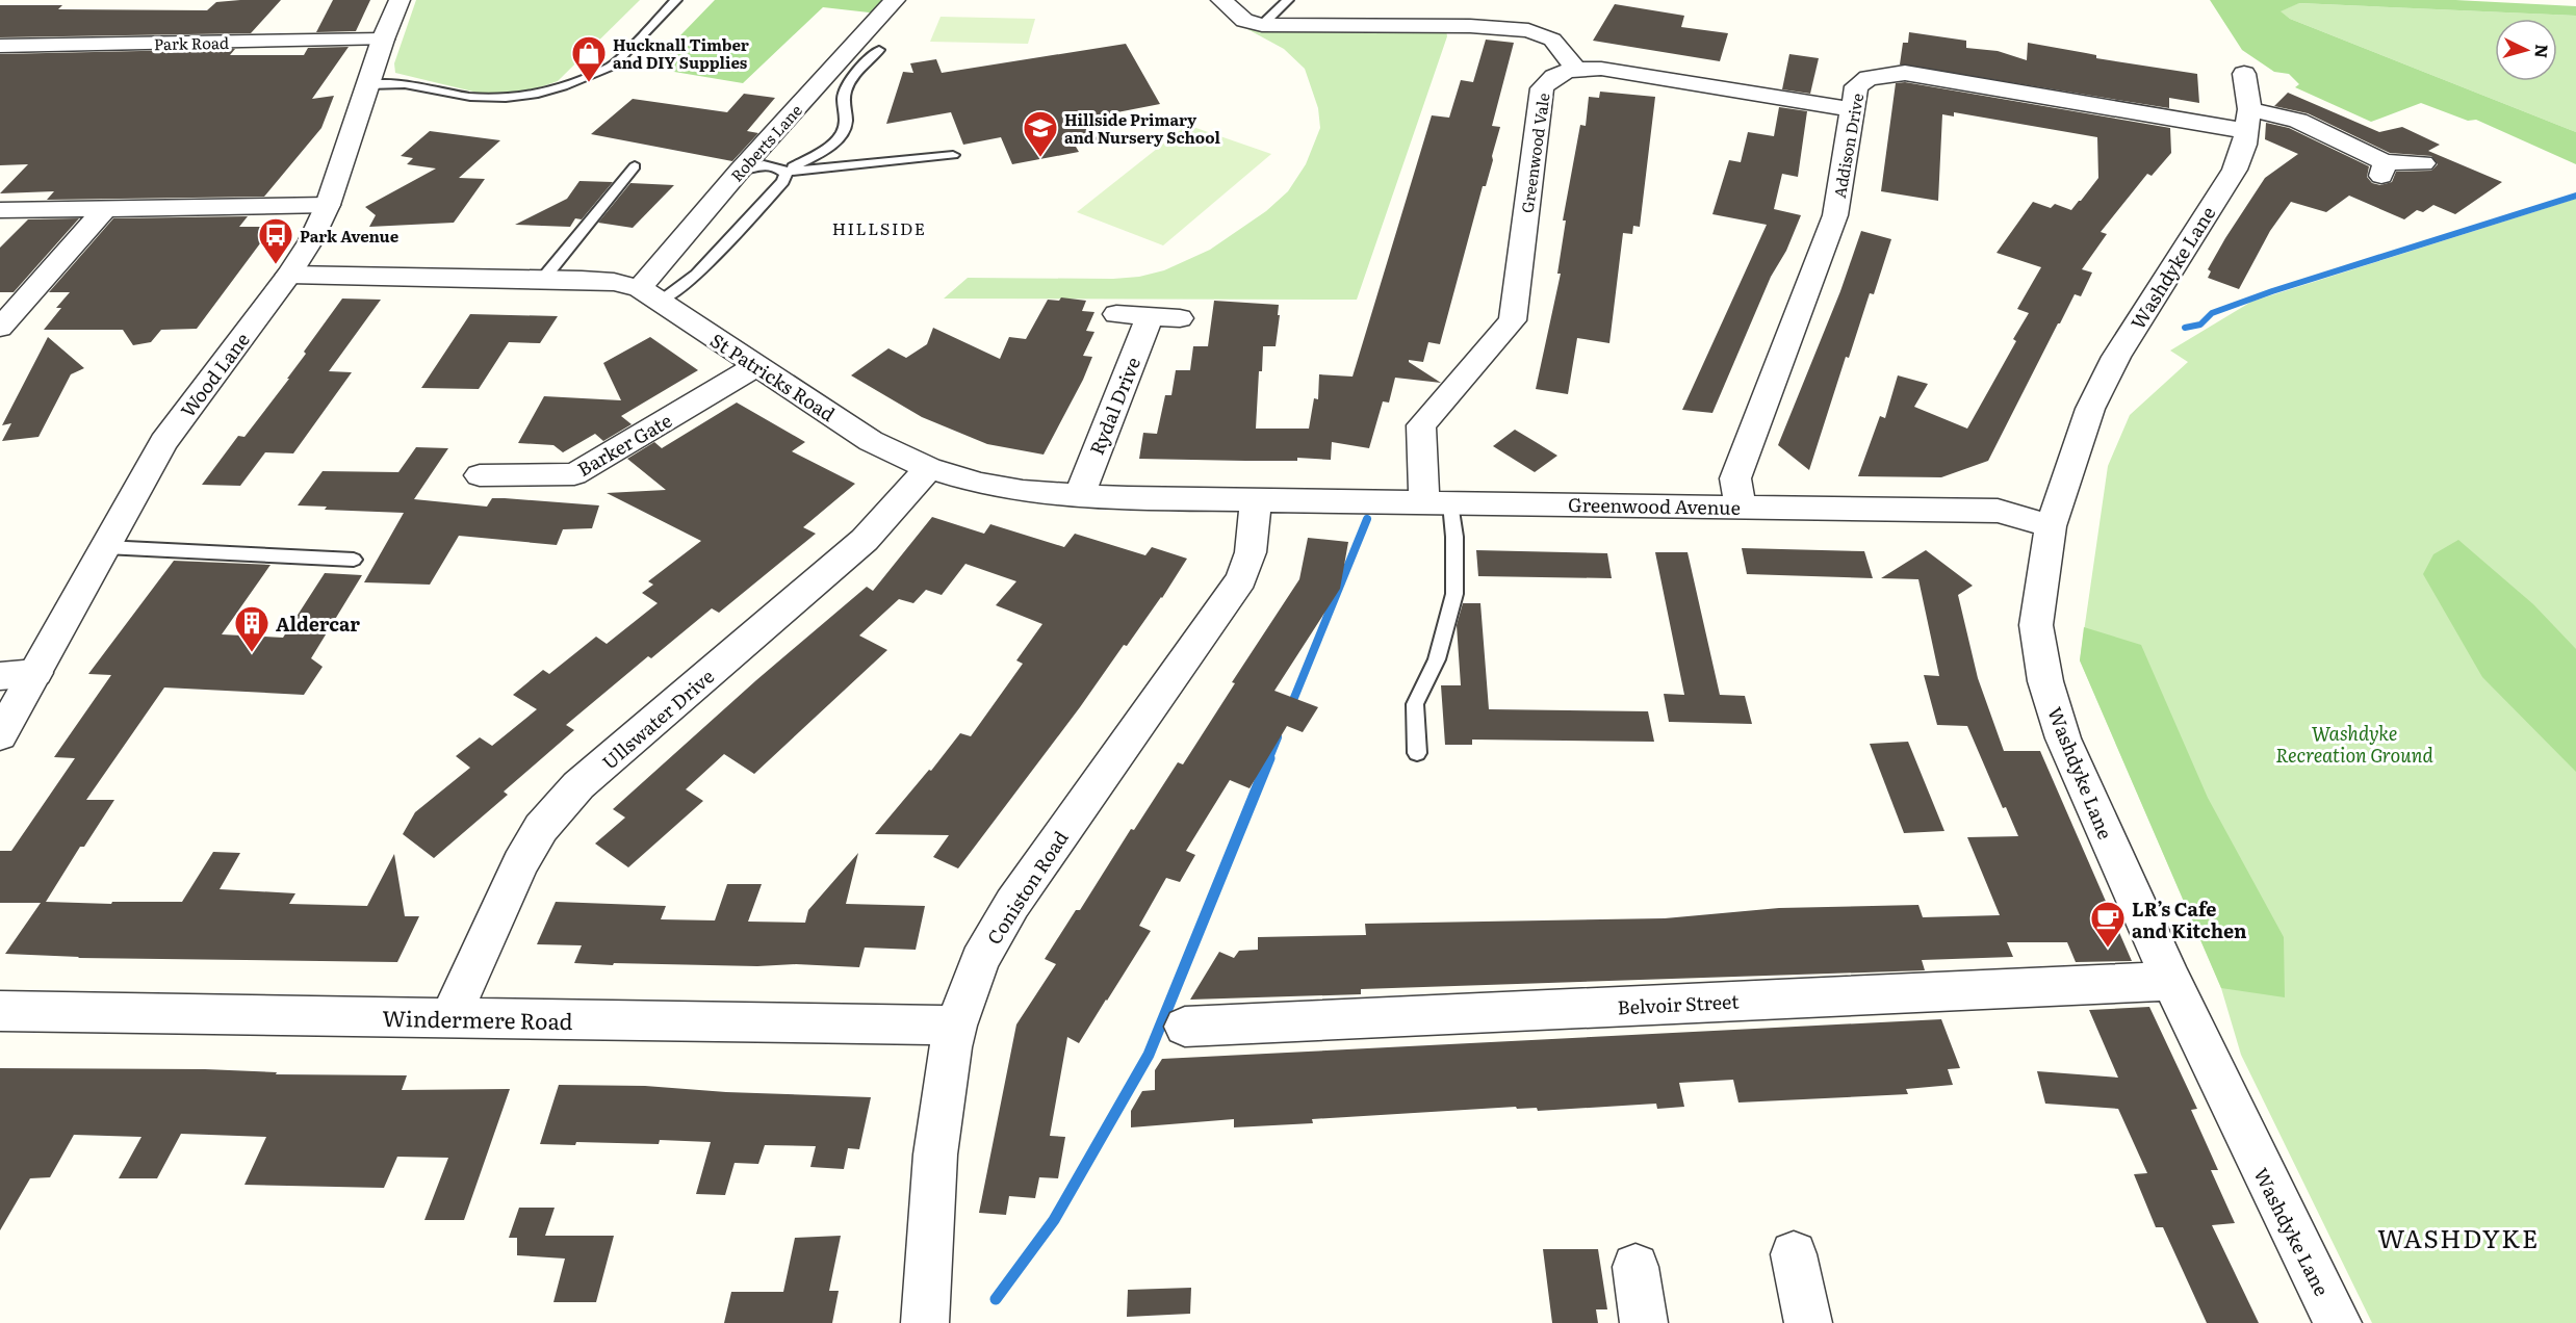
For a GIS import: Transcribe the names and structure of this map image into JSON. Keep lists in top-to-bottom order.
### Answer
{
  "streets": {
    "street": [
      "Park Road",
      "Roberts Lane",
      "Addison Drive",
      "Greenwood Vale",
      "Washdyke Lane",
      "Wood Lane",
      "St Patricks Road",
      "Rydal Drive",
      "Barker Gate",
      "Greenwood Avenue",
      "Ullswater Drive",
      "Coniston Road",
      "Belvoir Street",
      "Windermere Road"
    ]
  },
  "crossings": [
    ["Park Road", "Wood Lane"],
    ["Roberts Lane", "St Patricks Road"],
    ["Addison Drive", "Greenwood Vale"],
    ["Addison Drive", "Washdyke Lane"],
    ["Addison Drive", "Greenwood Avenue"],
    ["Greenwood Vale", "Greenwood Avenue"],
    ["Washdyke Lane", "Greenwood Avenue"],
    ["Washdyke Lane", "Belvoir Street"],
    ["Wood Lane", "St Patricks Road"],
    ["St Patricks Road", "Rydal Drive"],
    ["St Patricks Road", "Barker Gate"],
    ["St Patricks Road", "Greenwood Avenue"],
    ["St Patricks Road", "Ullswater Drive"],
    ["St Patricks Road", "Coniston Road"],
    ["Greenwood Avenue", "Coniston Road"],
    ["Ullswater Drive", "Windermere Road"],
    ["Coniston Road", "Windermere Road"]
  ],
  "districts": ["HILLSIDE", "WASHDYKE"],
  "parks": ["Washdyke Recreation Ground"],
  "places": {
    "shop": ["Hucknall Timber and DIY Supplies"],
    "school or university": ["Hillside Primary and Nursery School"],
    "bus stop": ["Park Avenue"],
    "building": ["Aldercar"],
    "cafe": ["LR’s Cafe and Kitchen"]
  },
  "north": "right"
}
